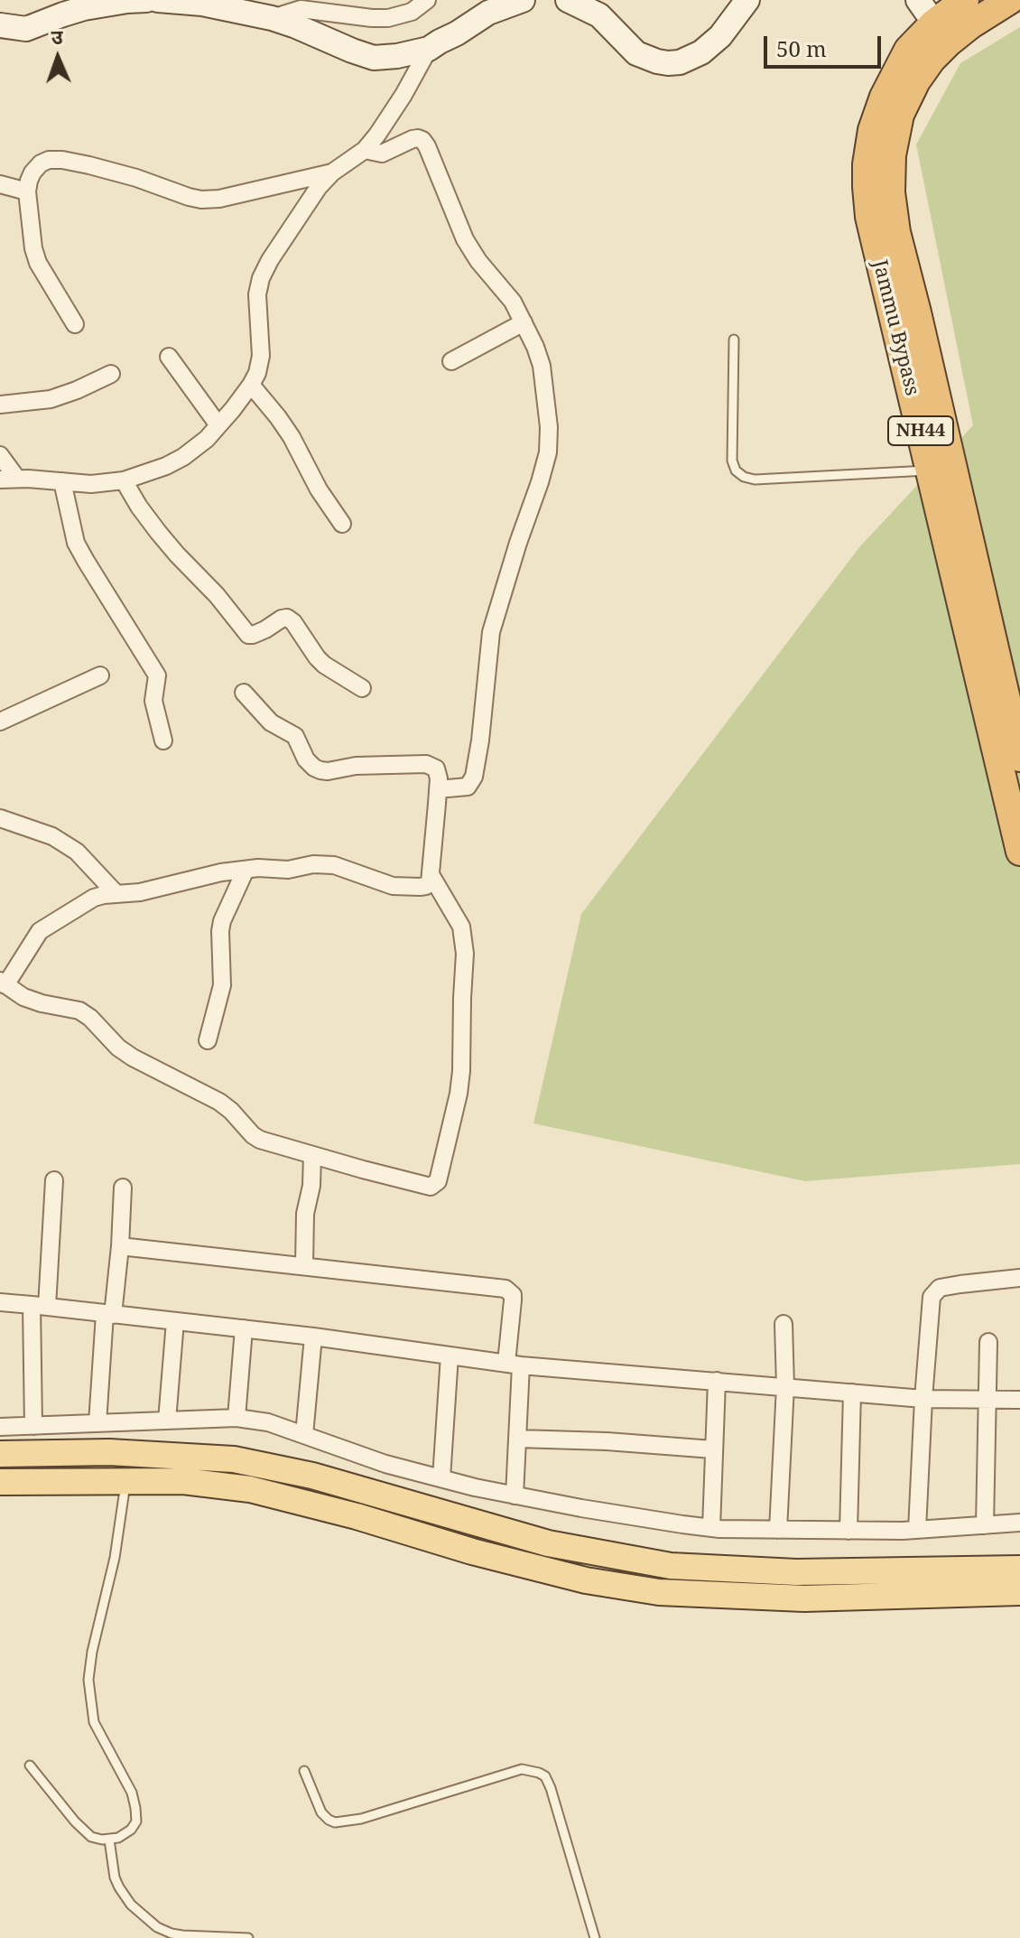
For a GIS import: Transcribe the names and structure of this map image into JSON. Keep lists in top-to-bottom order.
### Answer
{
  "streets": {
    "highway": ["Jammu Bypass", "NH44"]
  },
  "scale_bar": "50 m",
  "north": "top"
}
